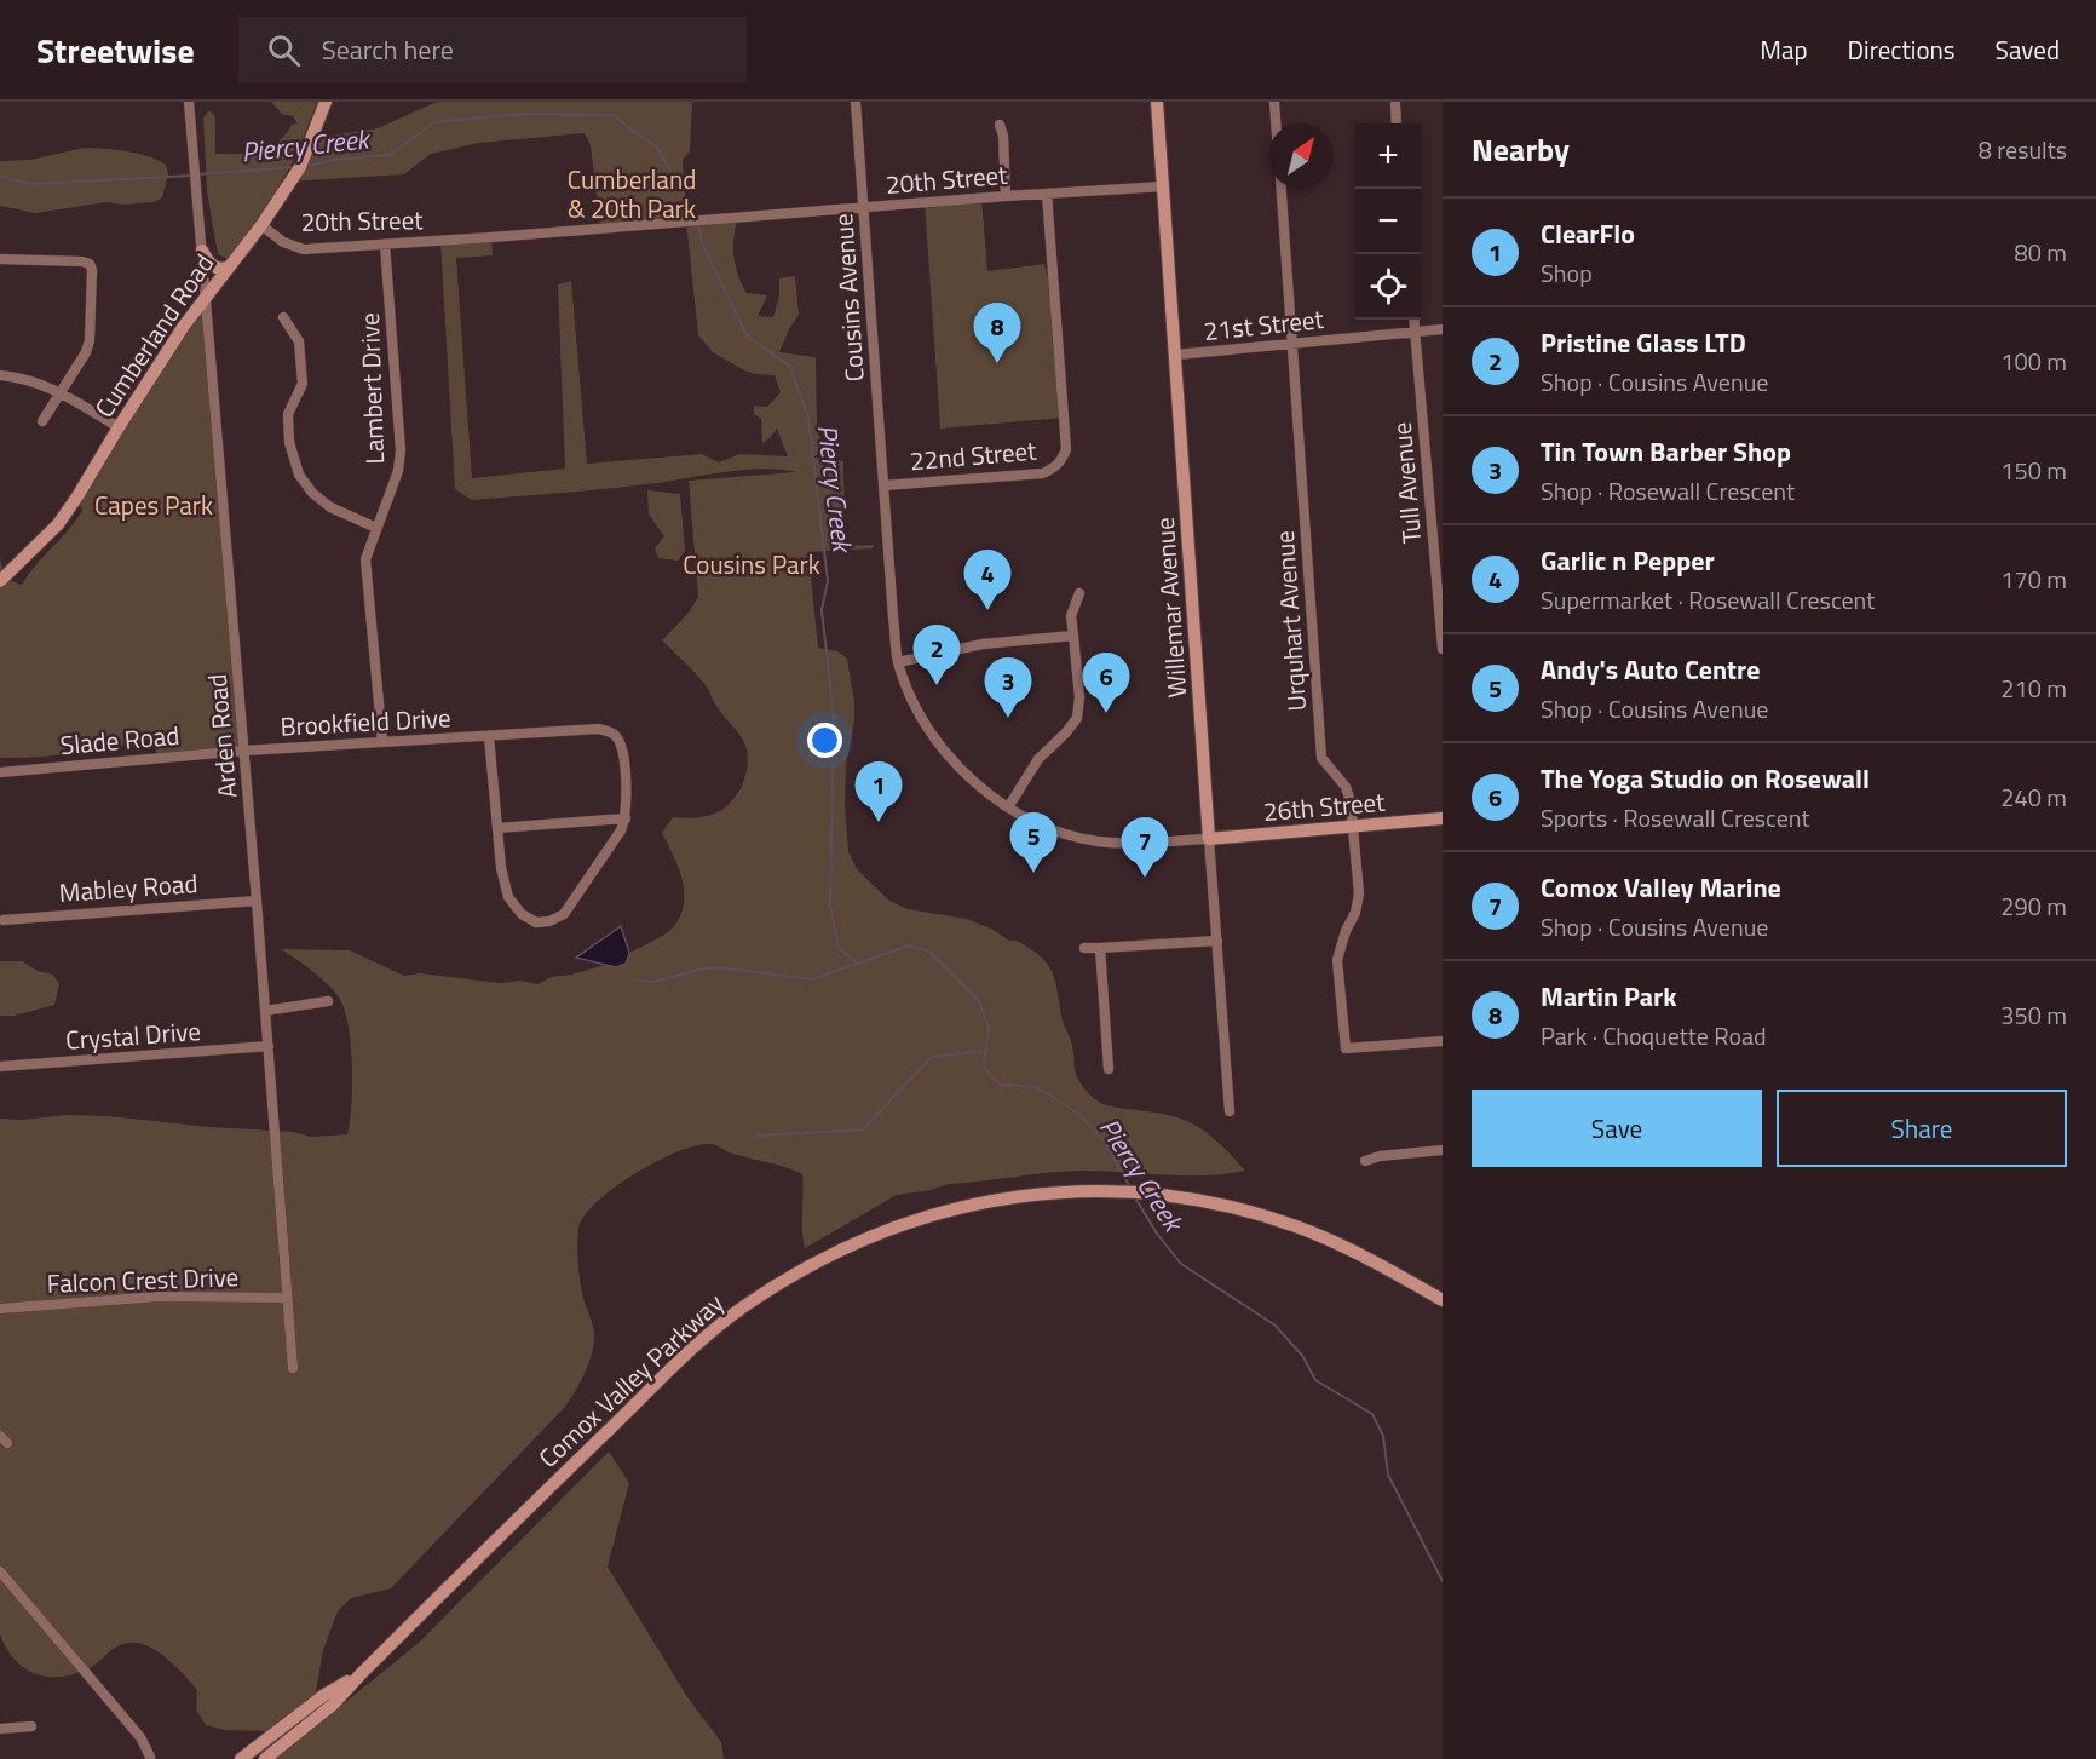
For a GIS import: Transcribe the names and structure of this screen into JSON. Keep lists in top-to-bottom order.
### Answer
{
  "streets": {
    "street": [
      "20th Street",
      "Cousins Avenue",
      "21st Street",
      "Cumberland Road",
      "Lambert Drive",
      "22nd Street",
      "Tull Avenue",
      "Willemar Avenue",
      "Urquhart Avenue",
      "Brookfield Drive",
      "Arden Road",
      "Slade Road",
      "26th Street",
      "Mabley Road",
      "Crystal Drive",
      "Falcon Crest Drive",
      "Comox Valley Parkway"
    ]
  },
  "crossings": [
    ["20th Street", "Cousins Avenue"],
    ["20th Street", "Cumberland Road"],
    ["20th Street", "Lambert Drive"],
    ["20th Street", "22nd Street"],
    ["20th Street", "Willemar Avenue"],
    ["Cousins Avenue", "22nd Street"],
    ["Cousins Avenue", "Willemar Avenue"],
    ["Cousins Avenue", "26th Street"],
    ["21st Street", "Tull Avenue"],
    ["21st Street", "Willemar Avenue"],
    ["21st Street", "Urquhart Avenue"],
    ["Cumberland Road", "Arden Road"],
    ["Lambert Drive", "Brookfield Drive"],
    ["Willemar Avenue", "26th Street"],
    ["Urquhart Avenue", "26th Street"],
    ["Brookfield Drive", "Arden Road"],
    ["Brookfield Drive", "Slade Road"],
    ["Arden Road", "Slade Road"],
    ["Arden Road", "Mabley Road"],
    ["Arden Road", "Crystal Drive"],
    ["Arden Road", "Falcon Crest Drive"]
  ],
  "water": ["Piercy Creek"],
  "parks": ["Cumberland & 20th Park", "Capes Park", "Cousins Park"],
  "north": "top right",
  "page": {
    "header": "Streetwise",
    "search": "Search here",
    "nav": ["Map", "Directions", "Saved"],
    "heading": ["Nearby", "8 results"],
    "map_buttons": ["+", "−"],
    "list": [
      {
        "mark": "1",
        "name": "ClearFlo",
        "note": "Shop",
        "value": "80 m"
      },
      {
        "mark": "2",
        "name": "Pristine Glass LTD",
        "note": "Shop · Cousins Avenue",
        "value": "100 m"
      },
      {
        "mark": "3",
        "name": "Tin Town Barber Shop",
        "note": "Shop · Rosewall Crescent",
        "value": "150 m"
      },
      {
        "mark": "4",
        "name": "Garlic n Pepper",
        "note": "Supermarket · Rosewall Crescent",
        "value": "170 m"
      },
      {
        "mark": "5",
        "name": "Andy's Auto Centre",
        "note": "Shop · Cousins Avenue",
        "value": "210 m"
      },
      {
        "mark": "6",
        "name": "The Yoga Studio on Rosewall",
        "note": "Sports · Rosewall Crescent",
        "value": "240 m"
      },
      {
        "mark": "7",
        "name": "Comox Valley Marine",
        "note": "Shop · Cousins Avenue",
        "value": "290 m"
      },
      {
        "mark": "8",
        "name": "Martin Park",
        "note": "Park · Choquette Road",
        "value": "350 m"
      }
    ],
    "pins": [
      "8",
      "4",
      "2",
      "6",
      "3",
      "1",
      "5",
      "7"
    ],
    "buttons": ["Save", "Share"]
  }
}
